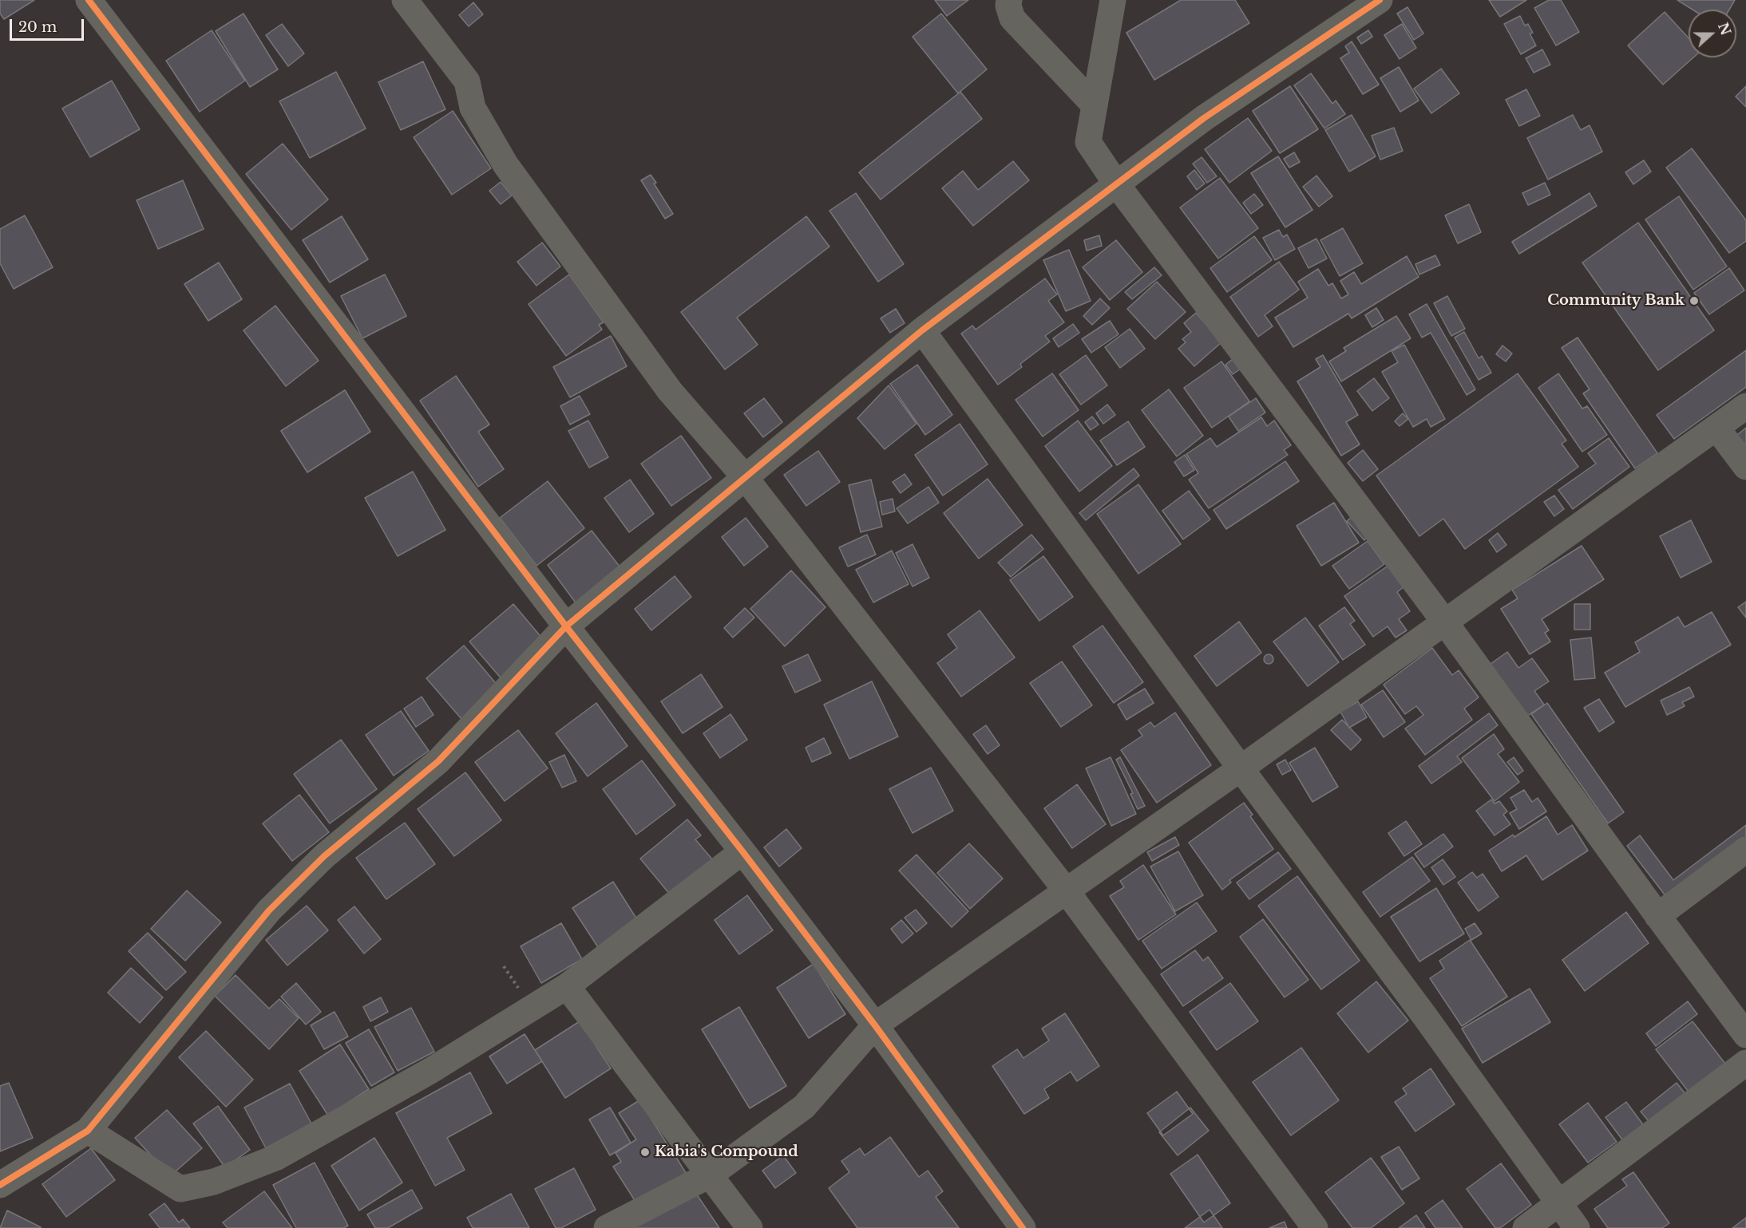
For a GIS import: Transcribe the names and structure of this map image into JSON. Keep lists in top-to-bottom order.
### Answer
{
  "places": ["Community Bank", "Kabia's Compound"],
  "scale_bar": "20 m",
  "north": "right"
}
